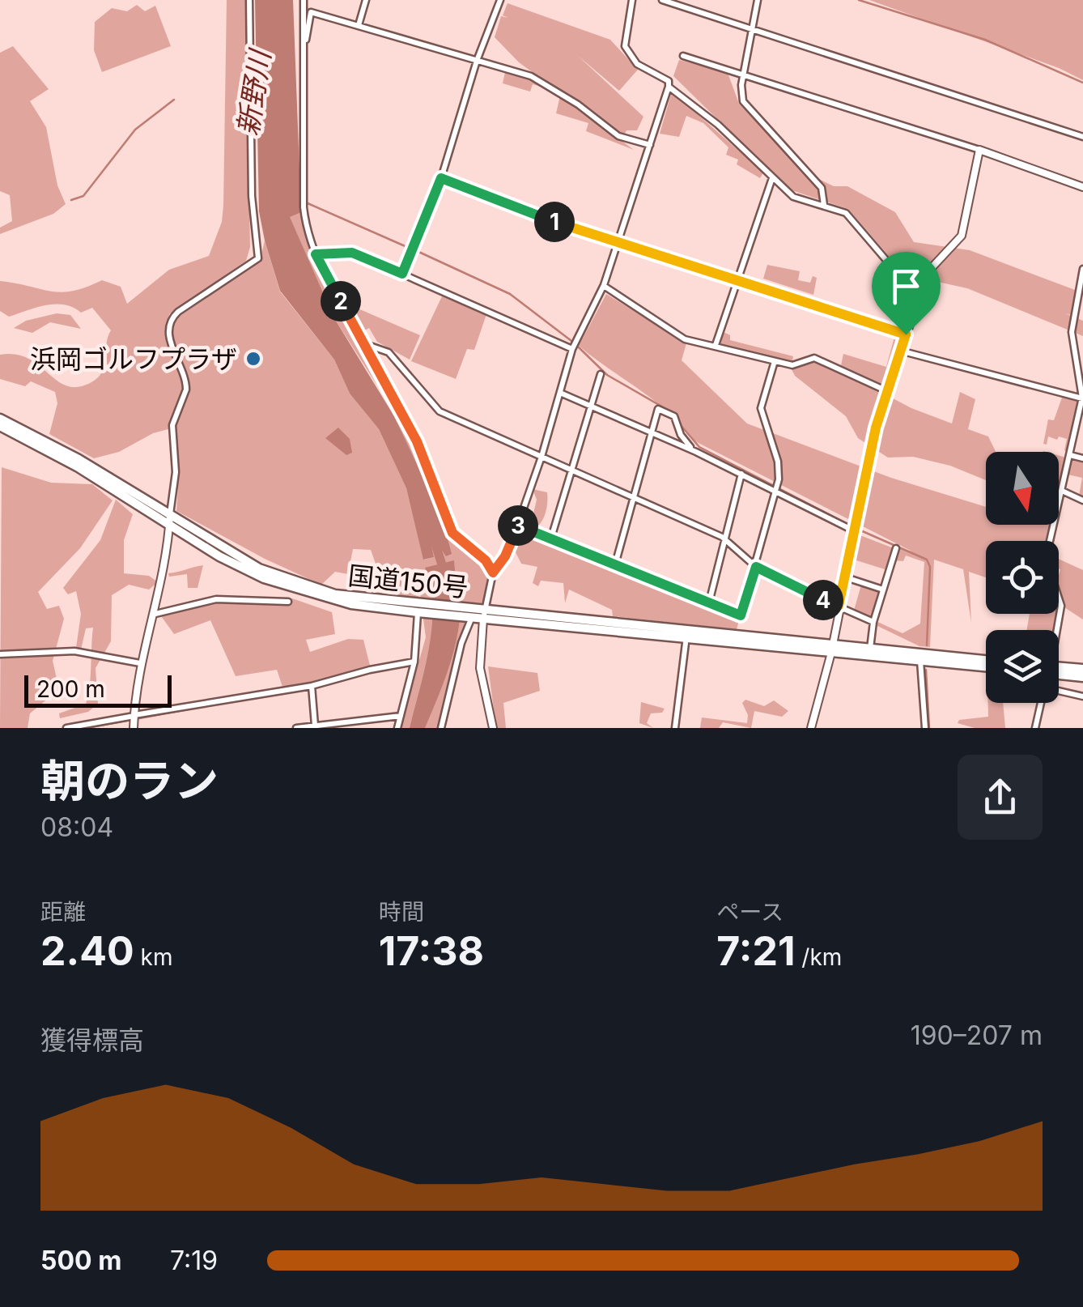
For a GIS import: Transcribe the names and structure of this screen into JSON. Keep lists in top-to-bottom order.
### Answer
{
  "streets": {
    "highway": ["国道150号"]
  },
  "water": ["新野川"],
  "places": ["浜岡ゴルフプラザ"],
  "scale_bar": "200 m",
  "north": "bottom",
  "page": {
    "pins": [
      "1",
      "2",
      "3",
      "4"
    ],
    "scale": "200 m",
    "heading": ["朝のラン", "08:04"],
    "stats": [
      ["距離", "2.40 km"],
      ["時間", "17:38"],
      ["ペース", "7:21 /km"]
    ],
    "chart": ["獲得標高", "190–207 m"],
    "list": [
      {
        "name": "500 m",
        "note": "7:19"
      }
    ]
  }
}
